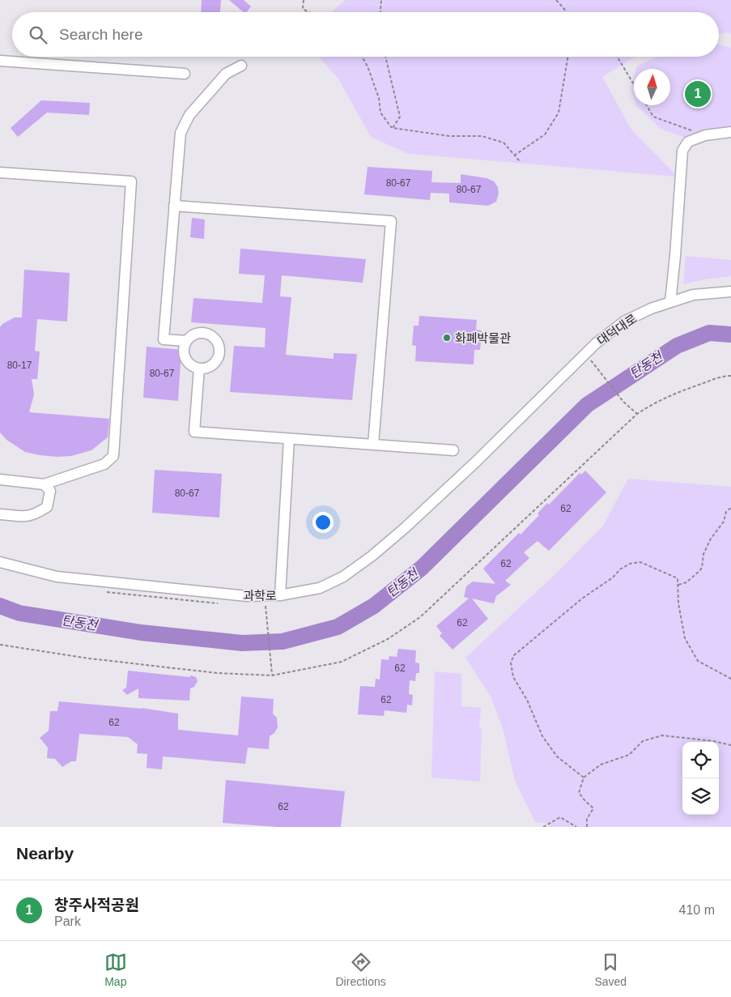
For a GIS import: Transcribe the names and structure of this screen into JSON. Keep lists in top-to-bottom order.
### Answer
{
  "streets": {
    "lane": ["대덕대로", "과학로"]
  },
  "crossings": [
    ["대덕대로", "과학로"]
  ],
  "water": ["탄동천"],
  "places": ["화폐박물관"],
  "house_numbers": [
    "80-67",
    "80-67",
    "80-17",
    "80-67",
    "80-67",
    "62",
    "62",
    "62",
    "62",
    "62",
    "62",
    "62"
  ],
  "north": "top",
  "page": {
    "search": "Search here",
    "pins": "1",
    "heading": "Nearby",
    "list": [
      {
        "mark": "1",
        "name": "창주사적공원",
        "note": "Park",
        "value": "410 m"
      }
    ],
    "nav": ["Map", "Directions", "Saved"]
  }
}
